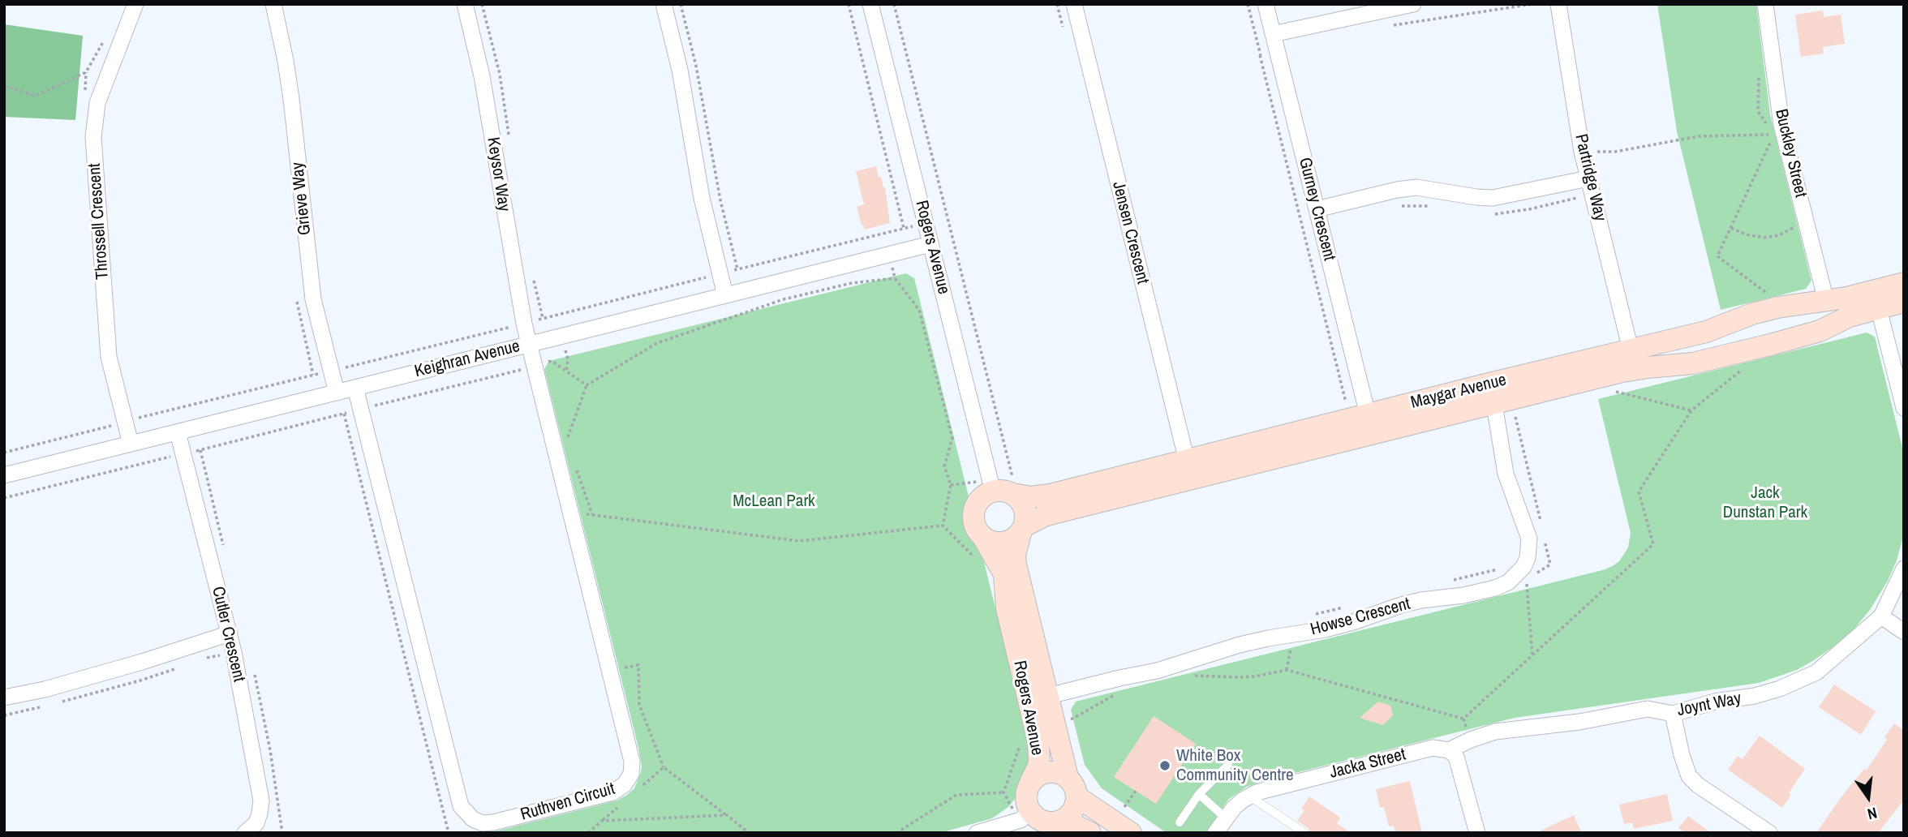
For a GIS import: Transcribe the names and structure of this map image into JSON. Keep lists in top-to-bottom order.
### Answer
{
  "streets": {
    "street": [
      "Buckley Street",
      "Keysor Way",
      "Partridge Way",
      "Grieve Way",
      "Gurney Crescent",
      "Throssell Crescent",
      "Jensen Crescent",
      "Rogers Avenue",
      "Keighran Avenue",
      "Maygar Avenue",
      "Howse Crescent",
      "Cutler Crescent",
      "Joynt Way",
      "Jacka Street",
      "Ruthven Circuit"
    ]
  },
  "crossings": [
    ["Buckley Street", "Maygar Avenue"],
    ["Keysor Way", "Keighran Avenue"],
    ["Keysor Way", "Ruthven Circuit"],
    ["Partridge Way", "Maygar Avenue"],
    ["Grieve Way", "Keighran Avenue"],
    ["Gurney Crescent", "Maygar Avenue"],
    ["Throssell Crescent", "Keighran Avenue"],
    ["Jensen Crescent", "Maygar Avenue"],
    ["Rogers Avenue", "Keighran Avenue"],
    ["Rogers Avenue", "Maygar Avenue"],
    ["Rogers Avenue", "Howse Crescent"],
    ["Keighran Avenue", "Cutler Crescent"],
    ["Keighran Avenue", "Ruthven Circuit"],
    ["Joynt Way", "Jacka Street"]
  ],
  "parks": ["Jack Dunstan Park", "McLean Park"],
  "places": ["White Box Community Centre"],
  "north": "bottom"
}
